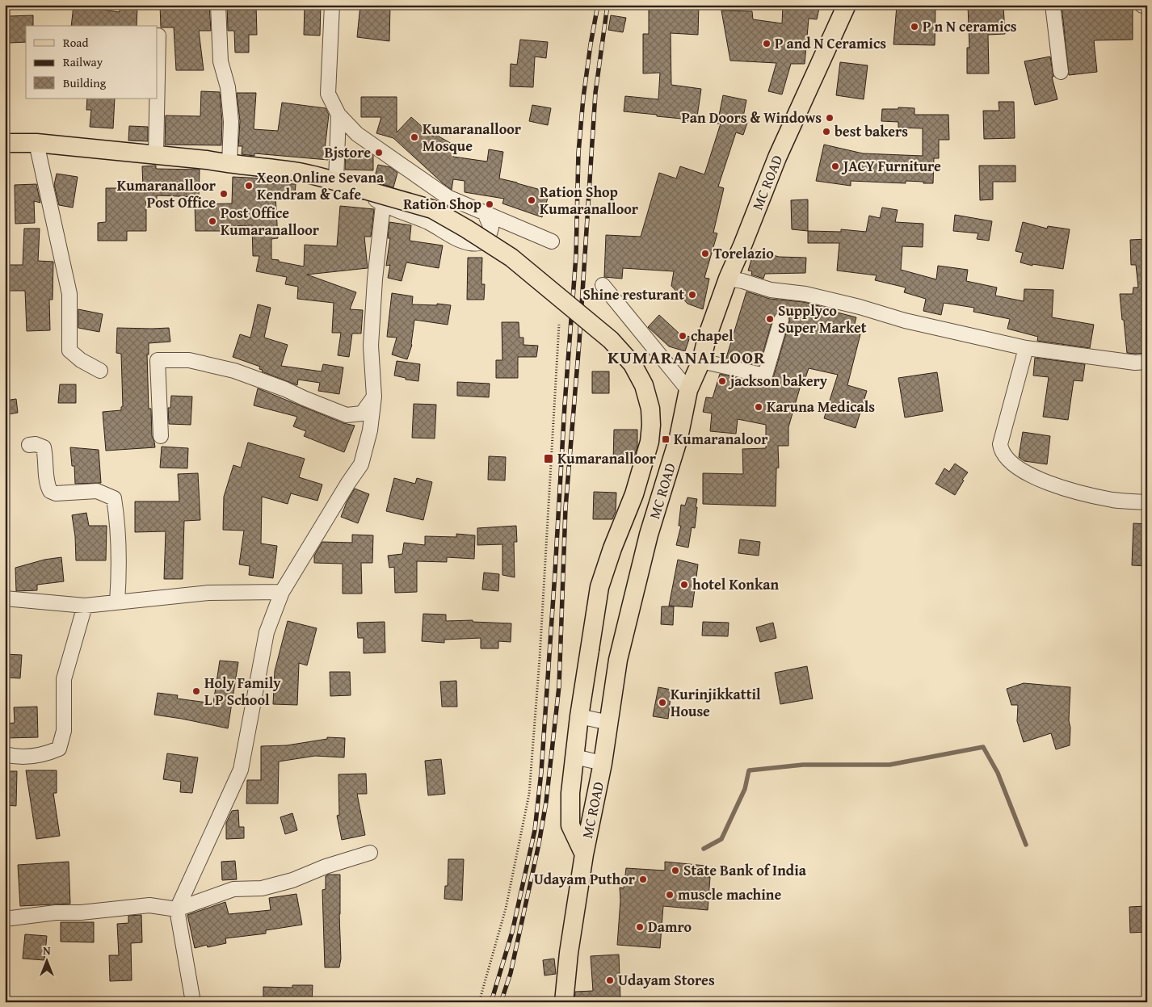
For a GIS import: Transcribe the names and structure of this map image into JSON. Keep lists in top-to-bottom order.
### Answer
{
  "streets": {
    "main road": ["MC ROAD"]
  },
  "districts": ["KUMARANALLOOR"],
  "places": {
    "other": [
      "P n N ceramics",
      "P and N Ceramics",
      "Pan Doors & Windows",
      "best bakers",
      "Kumaranalloor Mosque",
      "Bjstore",
      "JACY Furniture",
      "Xeon Online Sevana Kendram & Cafe",
      "Kumaranalloor Post Office",
      "Ration Shop Kumaranalloor",
      "Ration Shop",
      "Post Office Kumaranalloor",
      "Torelazio",
      "Shine resturant",
      "Supplyco Super Market",
      "chapel",
      "jackson bakery",
      "Karuna Medicals",
      "hotel Konkan",
      "Holy Family L P School",
      "Kurinjikkattil House",
      "State Bank of India",
      "Udayam Puthor",
      "muscle machine",
      "Damro",
      "Udayam Stores"
    ],
    "transit": ["Kumaranaloor", "Kumaranalloor"]
  },
  "legend": ["Road", "Railway", "Building"],
  "north": "top"
}
